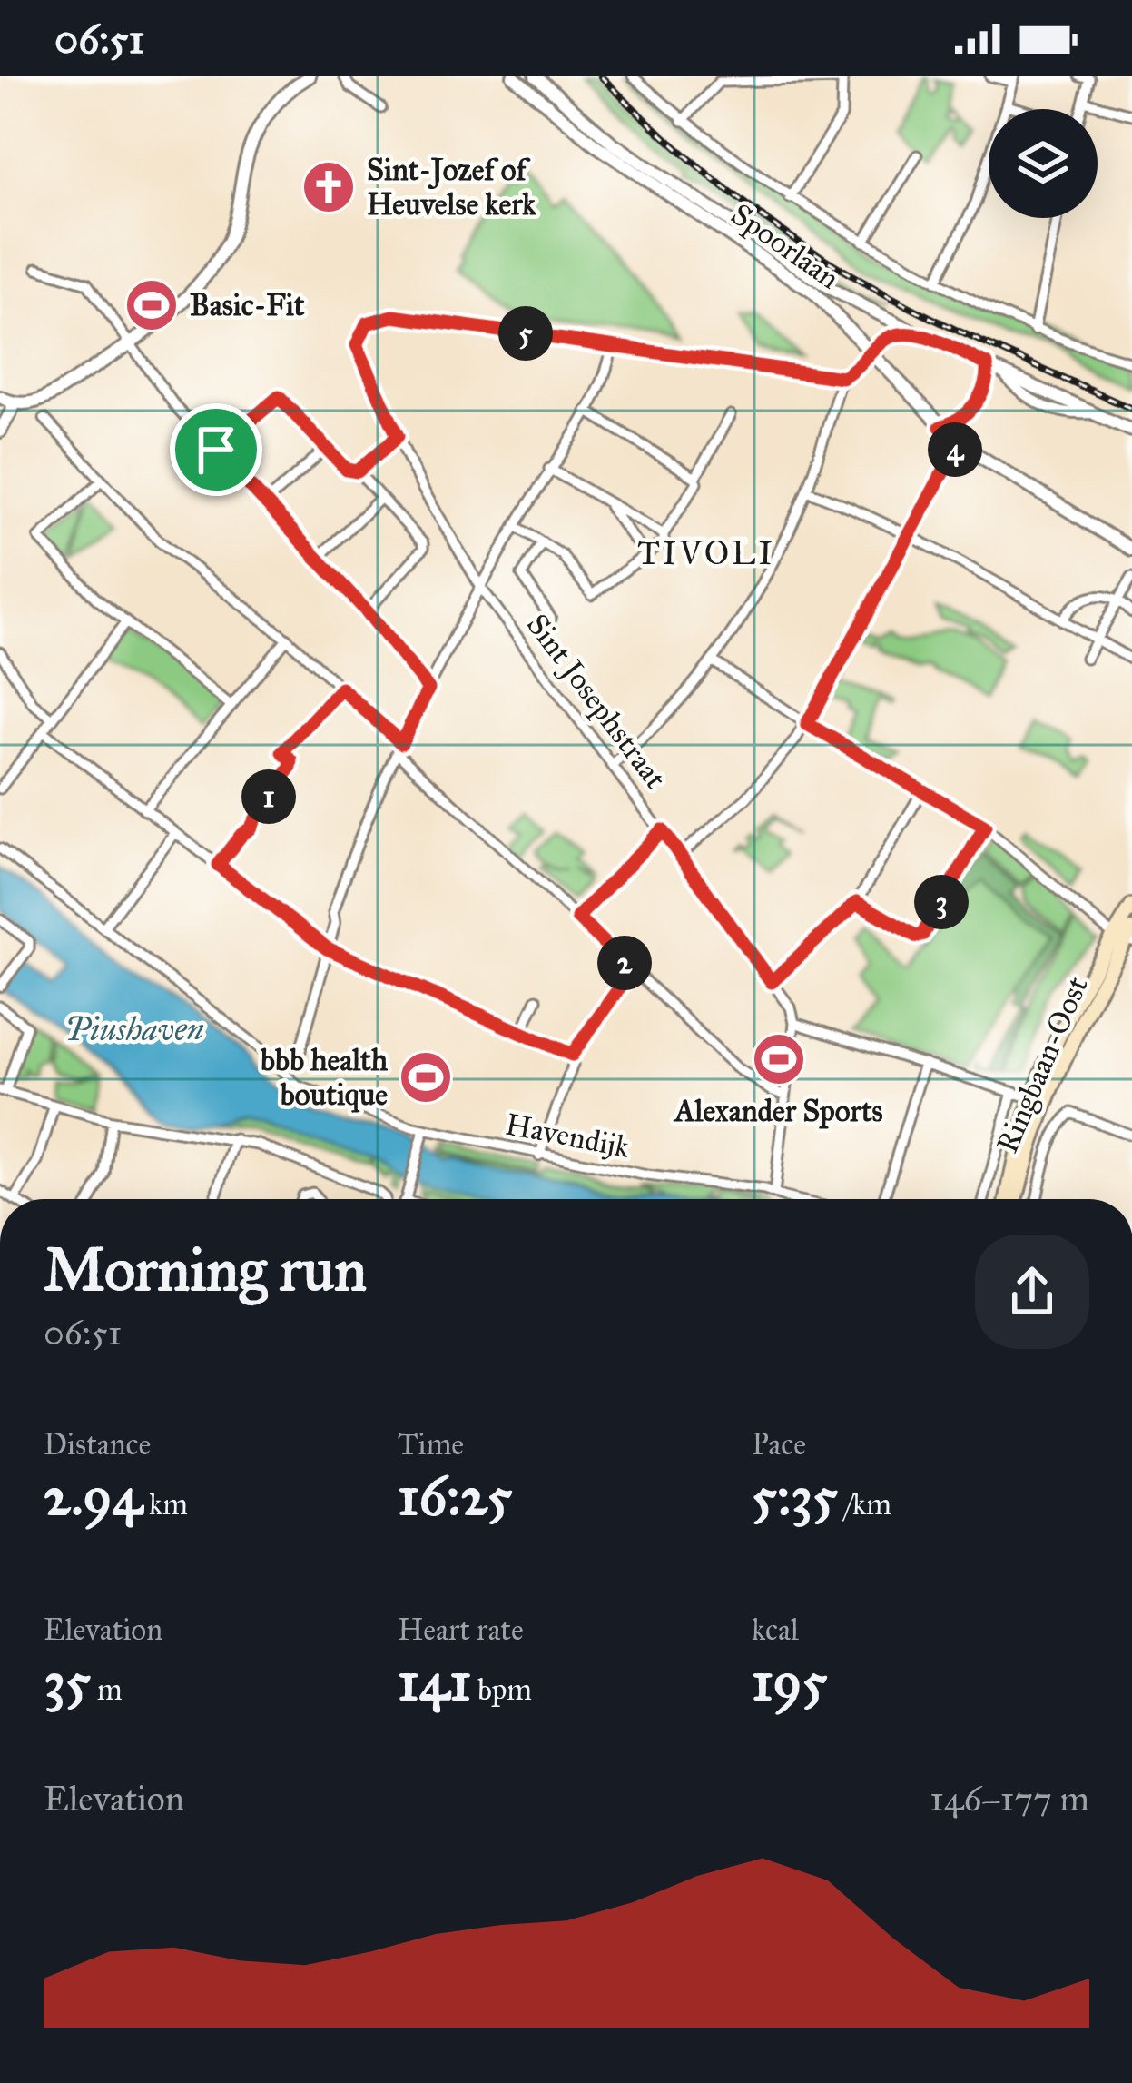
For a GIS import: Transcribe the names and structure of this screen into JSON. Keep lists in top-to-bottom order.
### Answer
{
  "streets": {
    "main road": ["Ringbaan-Oost"],
    "street": ["Spoorlaan", "Sint Josephstraat", "Havendijk"]
  },
  "districts": ["TIVOLI"],
  "water": ["Piushaven"],
  "places": {
    "church": ["Sint-Jozef of Heuvelse kerk"],
    "sports": ["Basic-Fit", "Alexander Sports", "bbb health boutique"]
  },
  "page": {
    "status": "06:51",
    "pins": [
      "5",
      "4",
      "1",
      "3",
      "2"
    ],
    "heading": ["Morning run", "06:51"],
    "stats": [
      ["Distance", "2.94 km"],
      ["Time", "16:25"],
      ["Pace", "5:35 /km"],
      ["Elevation", "35 m"],
      ["Heart rate", "141 bpm"],
      ["kcal", "195"]
    ],
    "chart": ["Elevation", "146–177 m"]
  }
}
